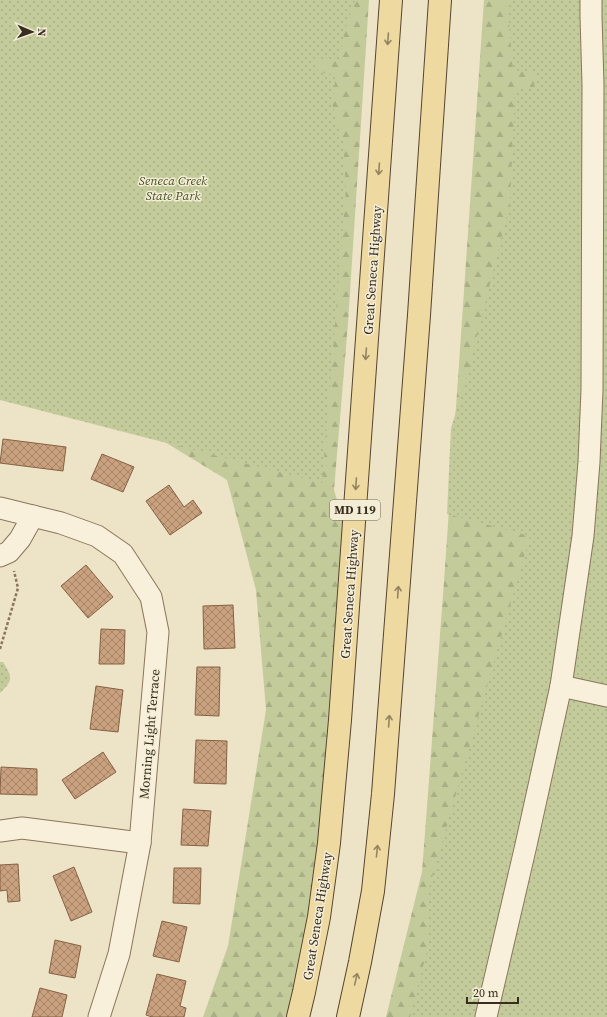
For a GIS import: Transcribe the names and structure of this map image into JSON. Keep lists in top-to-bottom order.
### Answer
{
  "streets": {
    "main road": ["Great Seneca Highway", "MD 119"],
    "street": ["Morning Light Terrace"]
  },
  "parks": ["Seneca Creek State Park"],
  "scale_bar": "20 m",
  "north": "right"
}
